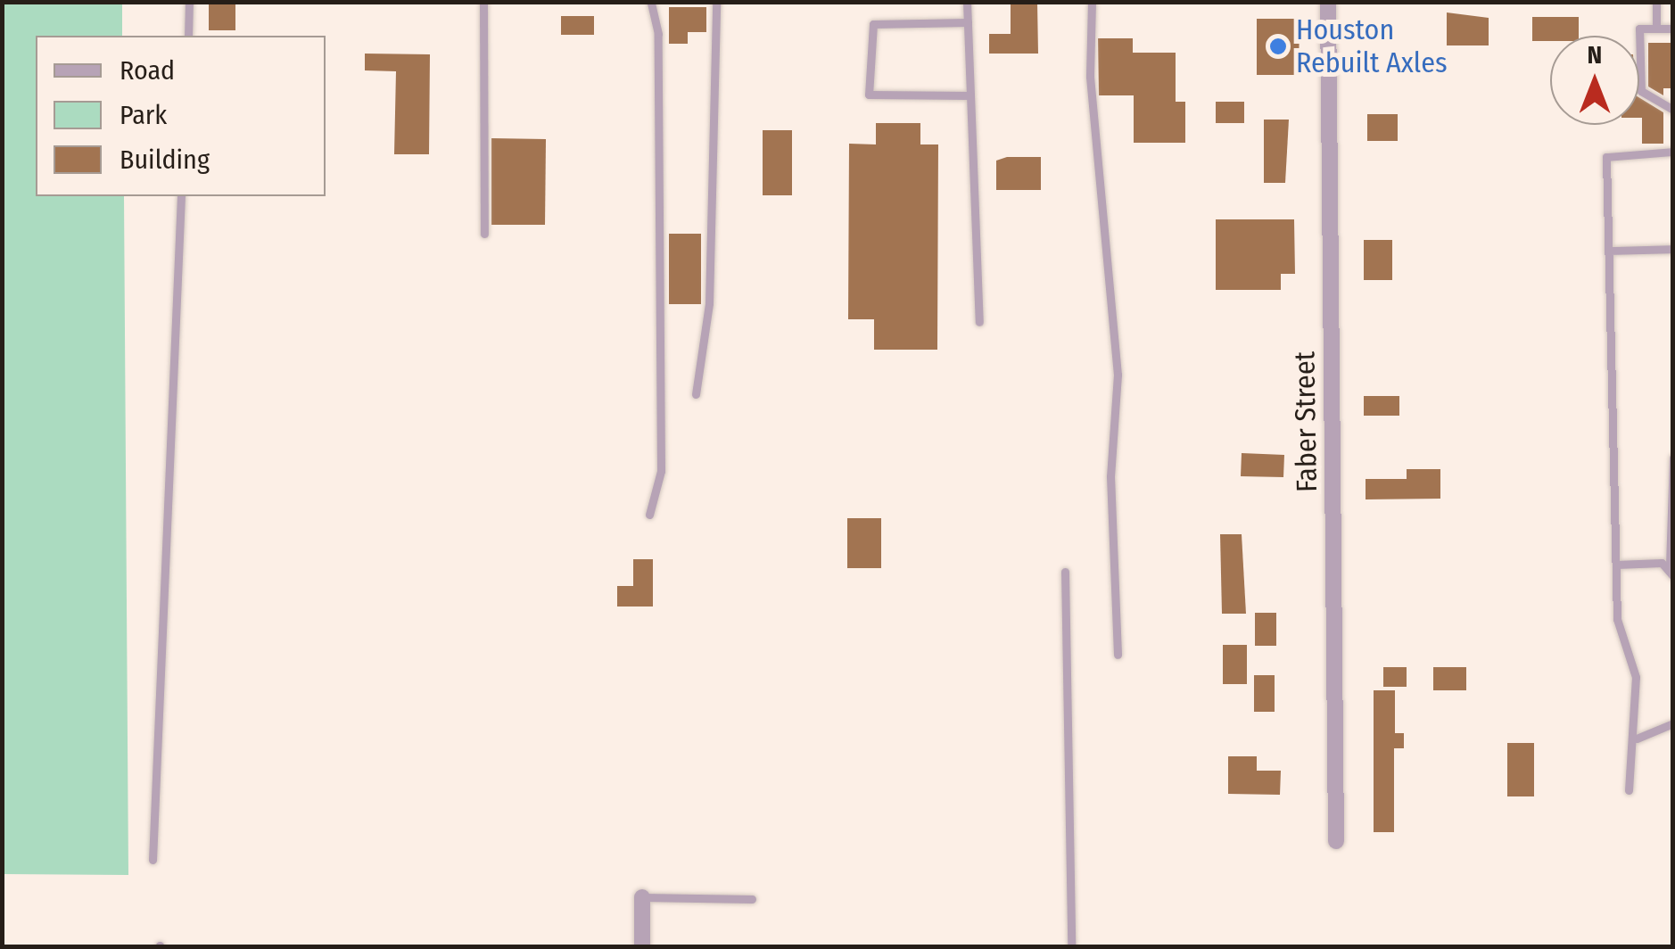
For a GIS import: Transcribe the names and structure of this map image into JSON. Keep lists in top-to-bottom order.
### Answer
{
  "streets": {
    "street": ["Faber Street"]
  },
  "places": ["Houston Rebuilt Axles"],
  "legend": ["Road", "Park", "Building"],
  "north": "top"
}
